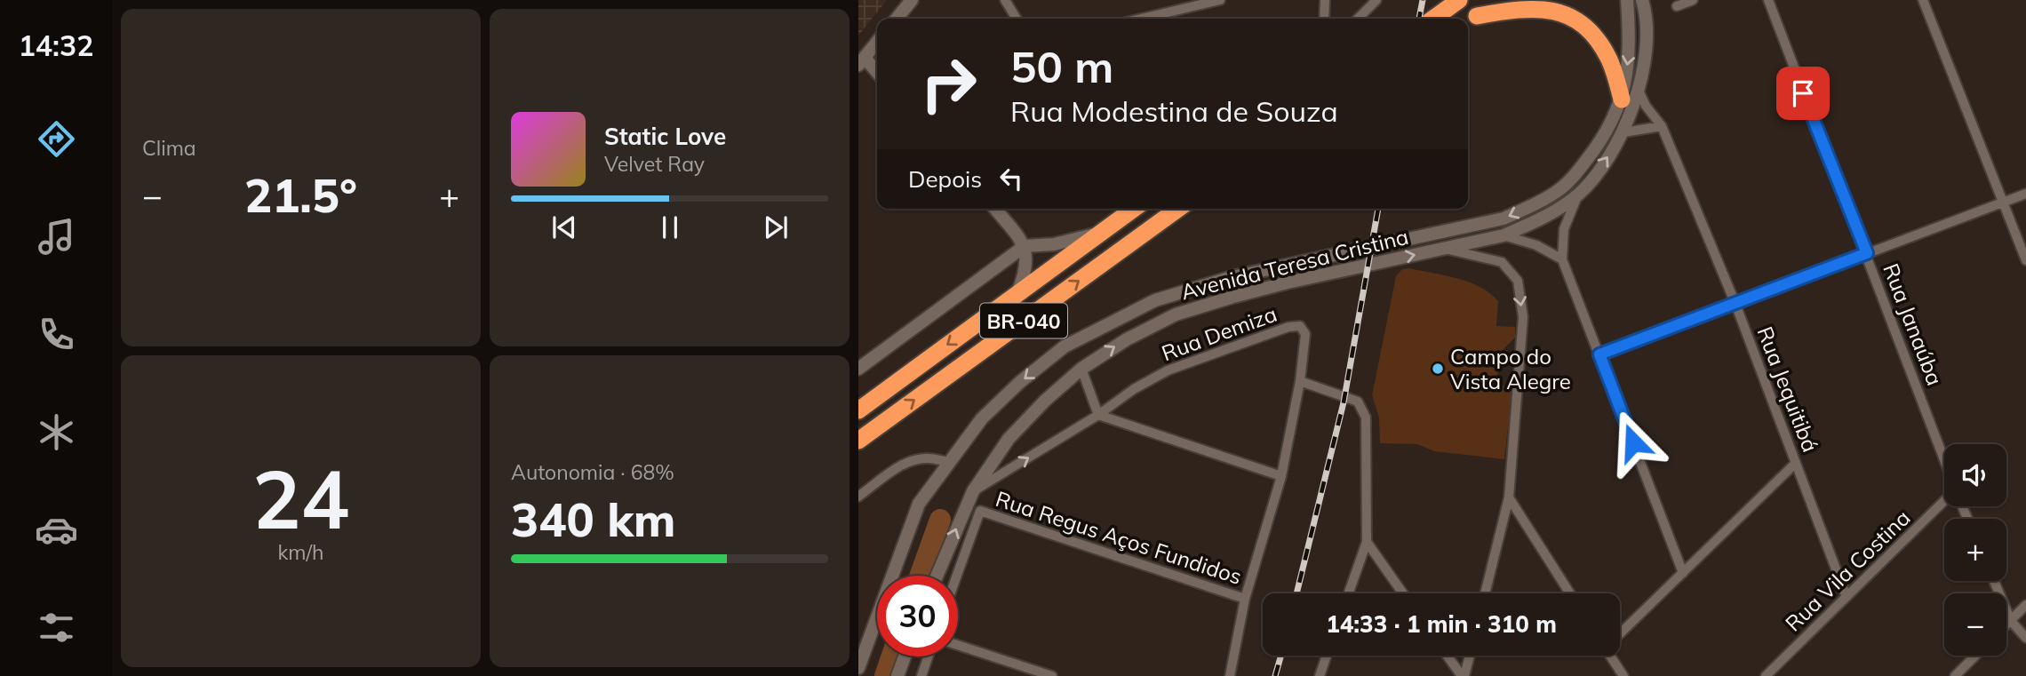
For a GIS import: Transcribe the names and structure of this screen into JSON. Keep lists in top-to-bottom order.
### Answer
{
  "streets": {
    "highway": ["BR-040"],
    "main road": ["Avenida Teresa Cristina"],
    "street": [
      "Rua Janaúba",
      "Rua Demiza",
      "Rua Jequitibá",
      "Rua Regus Aços Fundidos",
      "Rua Vila Costina"
    ]
  },
  "crossings": [
    ["Avenida Teresa Cristina", "Rua Demiza"],
    ["Avenida Teresa Cristina", "Rua Jequitibá"],
    ["Rua Demiza", "Rua Regus Aços Fundidos"],
    ["Rua Jequitibá", "Rua Vila Costina"]
  ],
  "places": ["Campo do Vista Alegre"],
  "page": {
    "tabs": "14:32",
    "tile": [
      "Clima",
      ["24", "km/h"],
      ["Autonomia · 68%", "340 km"]
    ],
    "turn": ["50 m", "Rua Modestina de Souza"],
    "song": ["Static Love", "Velvet Ray"],
    "then": "Depois",
    "heat": ["−", "21.5°", "+"],
    "map_buttons": ["+", "−"],
    "limit": "30",
    "trip": "14:33 · 1 min · 310 m"
  }
}
